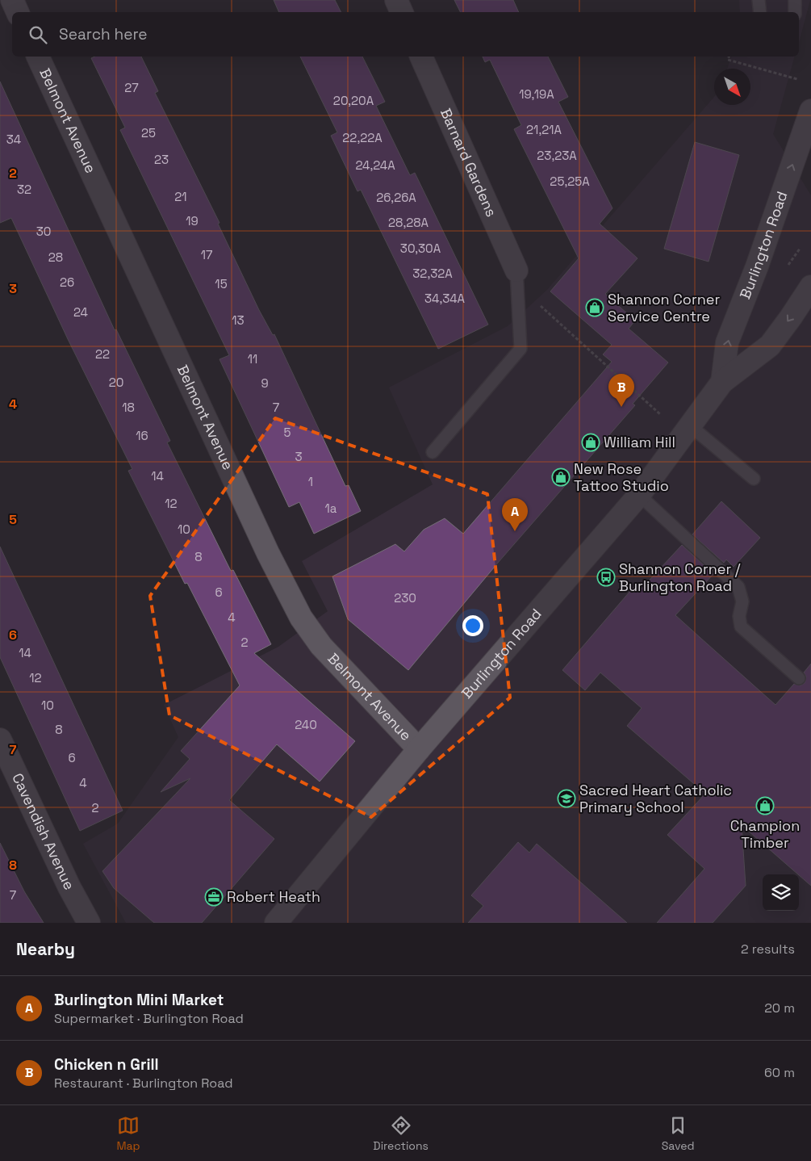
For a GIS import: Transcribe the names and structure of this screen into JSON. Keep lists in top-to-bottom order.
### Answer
{
  "streets": {
    "street": [
      "Belmont Avenue",
      "Barnard Gardens",
      "Burlington Road",
      "Cavendish Avenue"
    ]
  },
  "crossings": [
    ["Belmont Avenue", "Burlington Road"]
  ],
  "places": {
    "shop": [
      "Shannon Corner Service Centre",
      "William Hill",
      "New Rose Tattoo Studio",
      "Champion Timber"
    ],
    "bus stop": ["Shannon Corner / Burlington Road"],
    "school or university": ["Sacred Heart Catholic Primary School"],
    "office": ["Robert Heath"]
  },
  "house_numbers": [
    "27",
    "19,19A",
    "20,20A",
    "21,21A",
    "25",
    "22,22A",
    "34",
    "23,23A",
    "23",
    "24,24A",
    "25,25A",
    "32",
    "21",
    "26,26A",
    "19",
    "28,28A",
    "30",
    "30,30A",
    "17",
    "28",
    "32,32A",
    "26",
    "15",
    "34,34A",
    "24",
    "13",
    "22",
    "11",
    "20",
    "9",
    "18",
    "7",
    "5",
    "16",
    "3",
    "14",
    "1",
    "12",
    "1a",
    "10",
    "8",
    "6",
    "230",
    "4",
    "2",
    "14",
    "12",
    "10",
    "240",
    "8",
    "6",
    "4",
    "2",
    "7"
  ],
  "north": "bottom right",
  "page": {
    "search": "Search here",
    "pins": ["B", "A"],
    "heading": ["Nearby", "2 results"],
    "list": [
      {
        "mark": "A",
        "name": "Burlington Mini Market",
        "note": "Supermarket · Burlington Road",
        "value": "20 m"
      },
      {
        "mark": "B",
        "name": "Chicken n Grill",
        "note": "Restaurant · Burlington Road",
        "value": "60 m"
      }
    ],
    "nav": ["Map", "Directions", "Saved"]
  },
  "grid": {
    "rows": [
      "2",
      "3",
      "4",
      "5",
      "6",
      "7",
      "8"
    ]
  }
}
